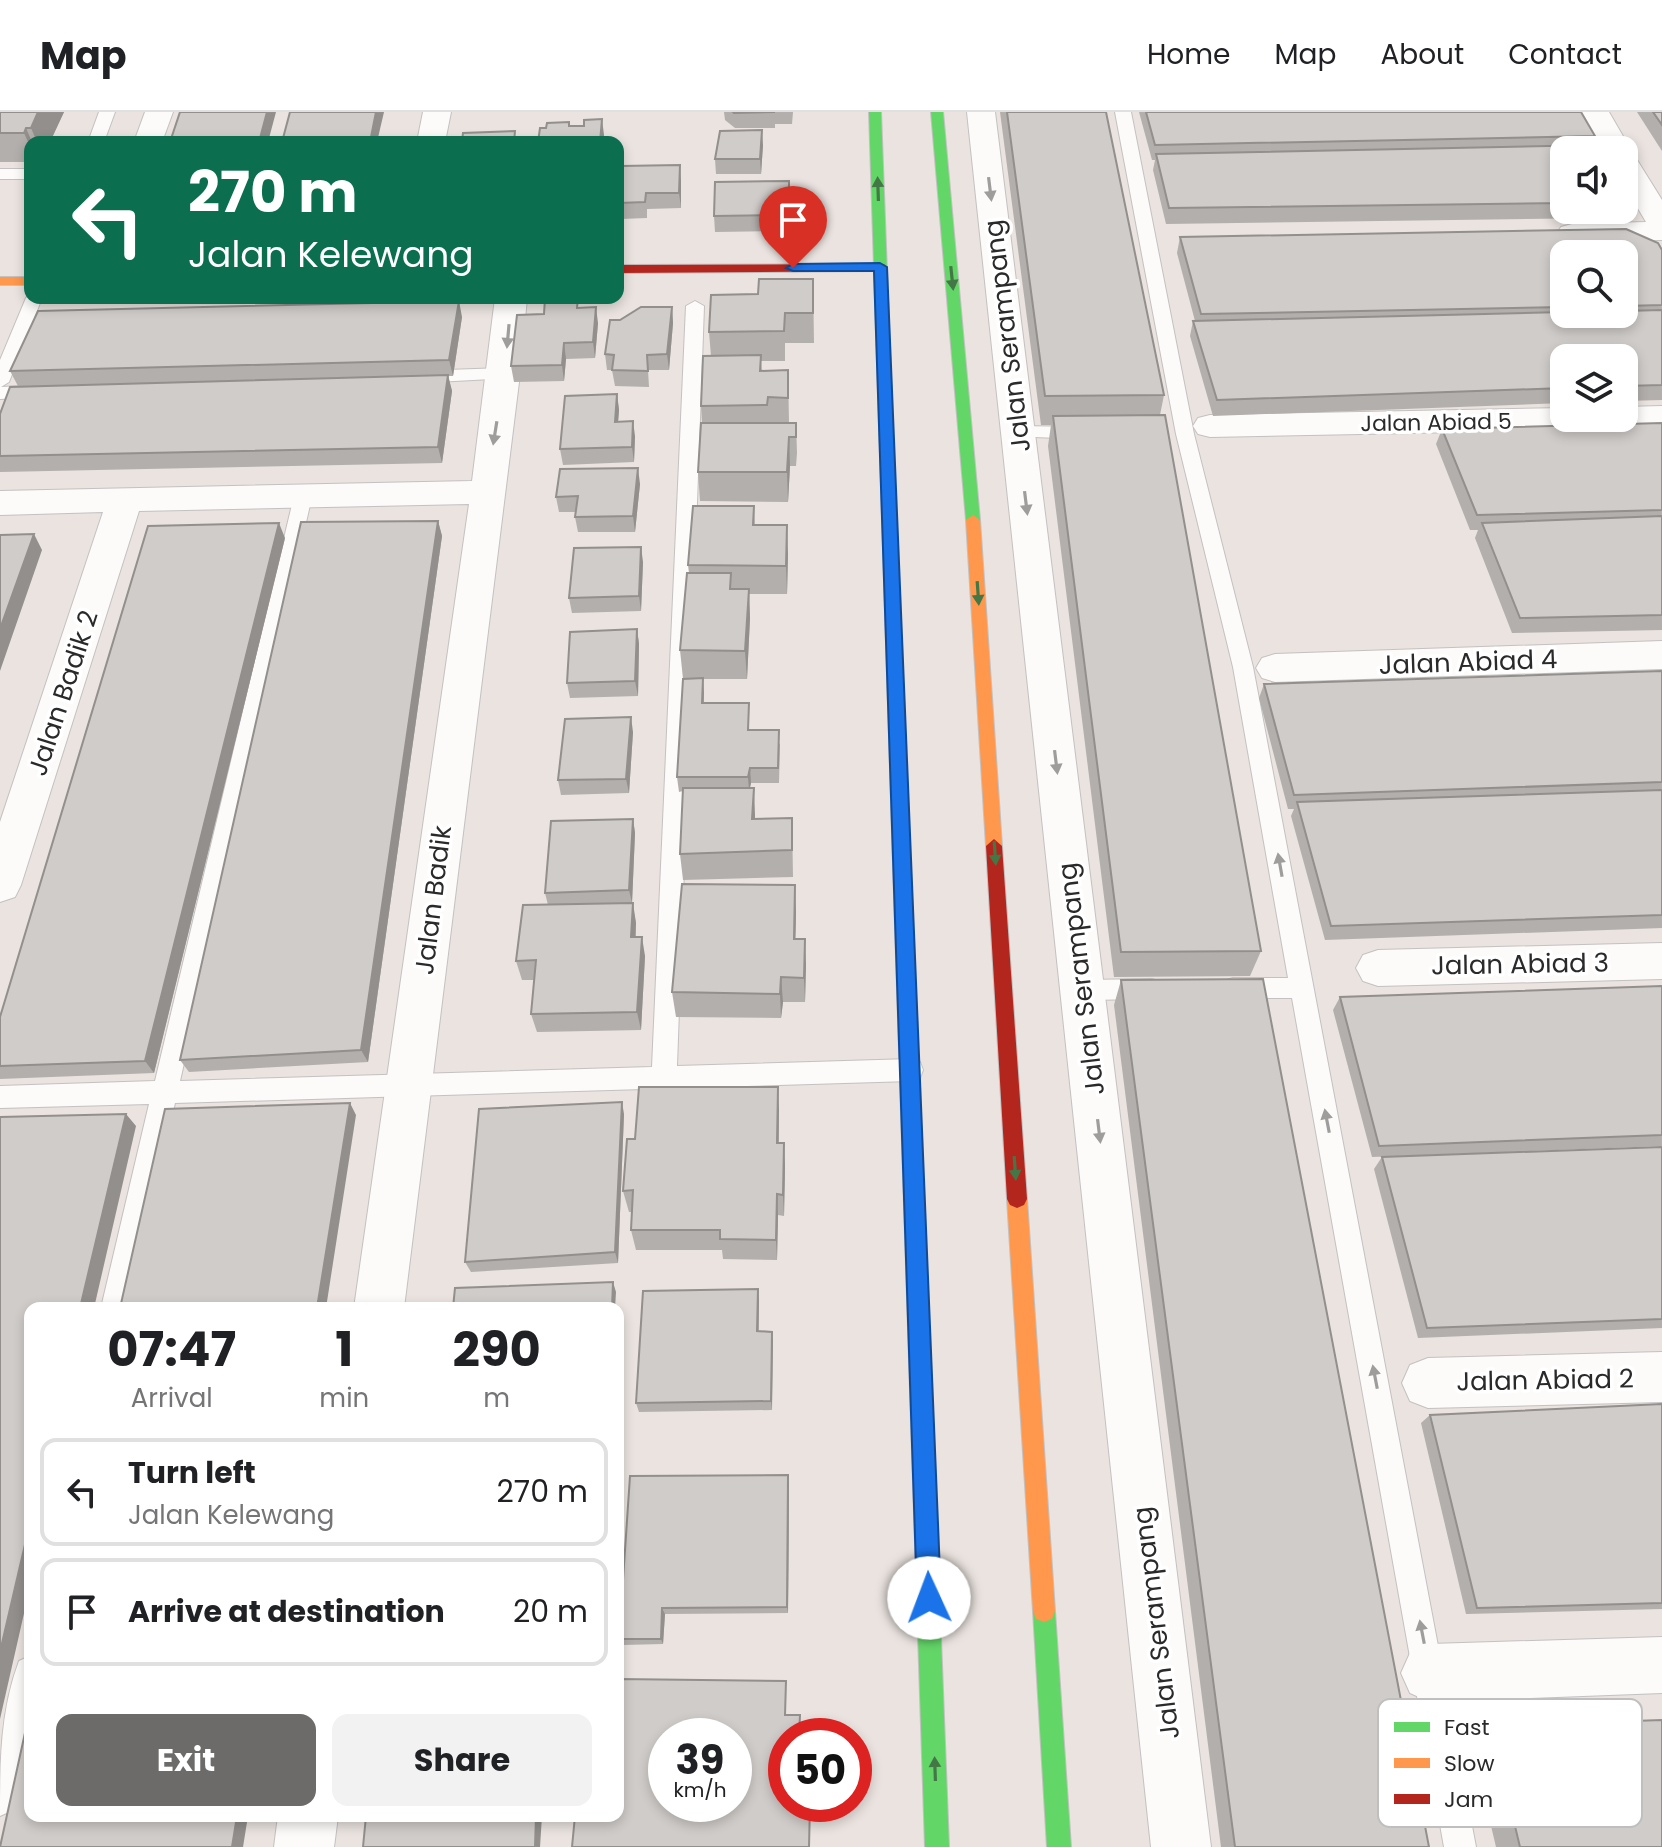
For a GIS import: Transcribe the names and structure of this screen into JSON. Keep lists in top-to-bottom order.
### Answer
{
  "streets": {
    "main road": ["Jalan Serampang"],
    "street": [
      "Jalan Abiad 5",
      "Jalan Abiad 4",
      "Jalan Badik 2",
      "Jalan Badik",
      "Jalan Abiad 3",
      "Jalan Abiad 2"
    ]
  },
  "legend": ["Fast", "Slow", "Jam"],
  "page": {
    "header": "Map",
    "nav": [
      "Home",
      "Map",
      "About",
      "Contact"
    ],
    "turn": ["270 m", "Jalan Kelewang"],
    "eta": [
      "07:47",
      "Arrival",
      "1",
      "min",
      "290",
      "m"
    ],
    "list": [
      {
        "name": "Turn left",
        "note": "Jalan Kelewang",
        "value": "270 m"
      },
      {
        "name": "Arrive at destination",
        "value": "20 m"
      }
    ],
    "buttons": ["Exit", "Share"],
    "speed": "39 km/h",
    "limit": "50"
  }
}
